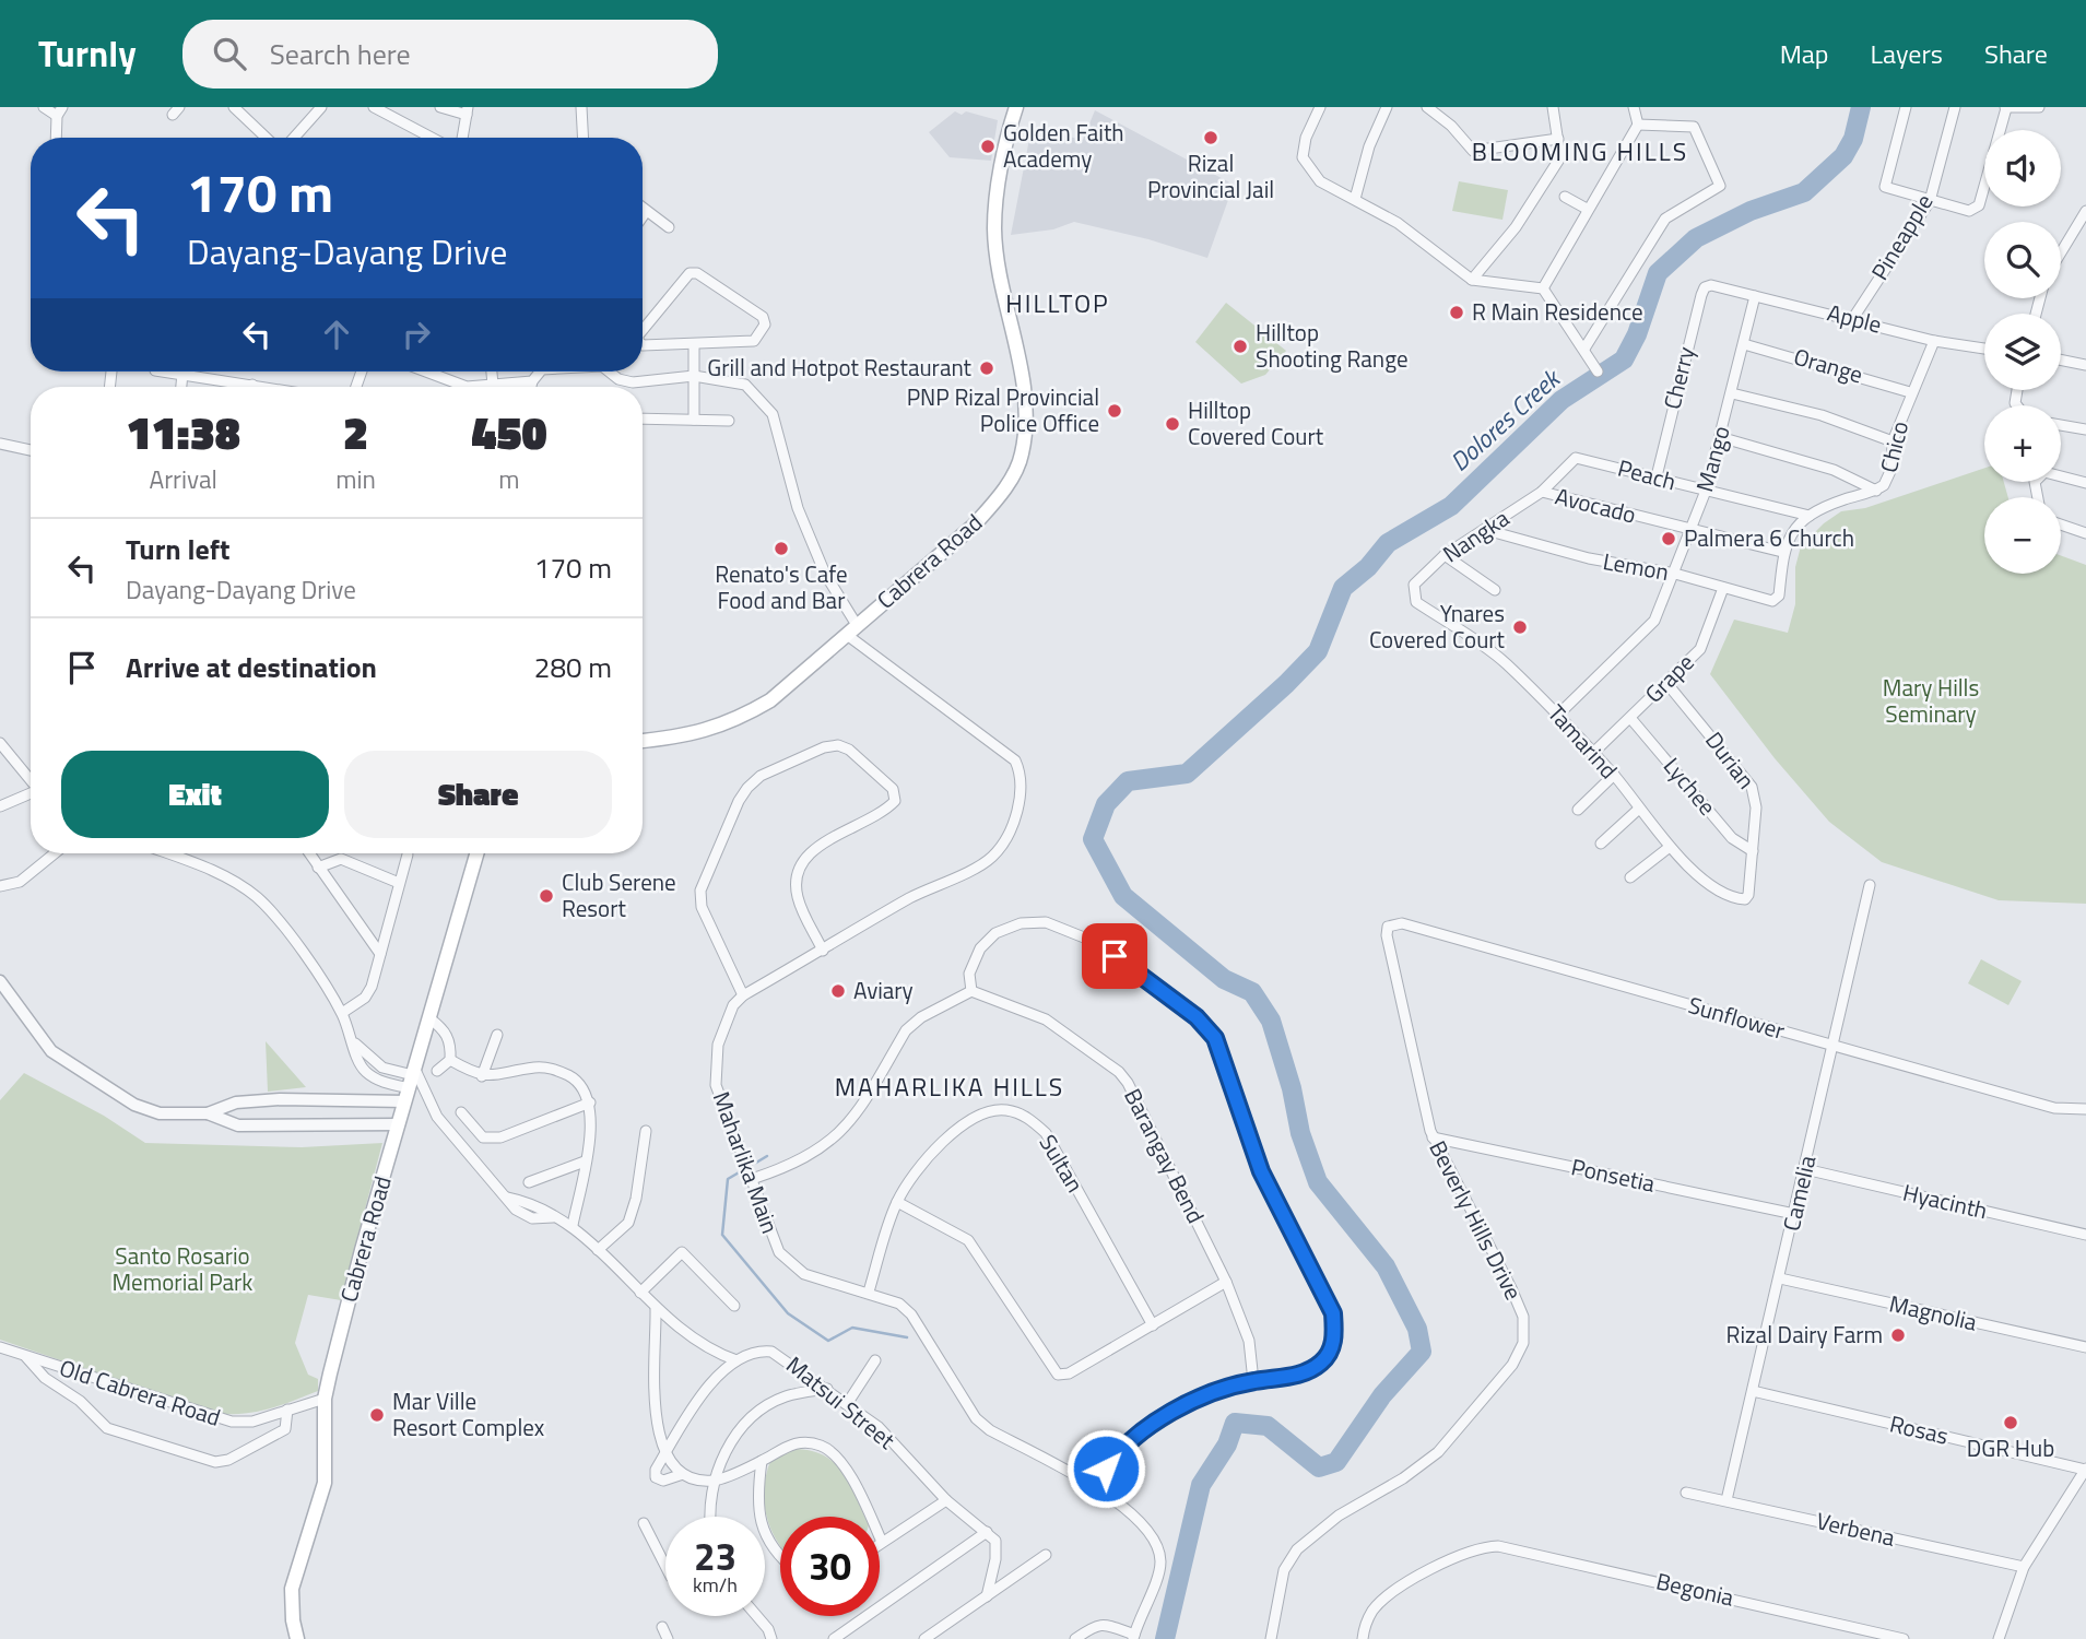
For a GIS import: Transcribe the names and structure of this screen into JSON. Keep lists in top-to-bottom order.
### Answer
{
  "streets": {
    "main road": ["Cabrera Road"],
    "street": [
      "Pineapple",
      "Apple",
      "Orange",
      "Cherry",
      "Chico",
      "Mango",
      "Peach",
      "Avocado",
      "Nangka",
      "Lemon",
      "Grape",
      "Tamarind",
      "Durian",
      "Lychee",
      "Sunflower",
      "Barangay Bend",
      "Maharlika Main",
      "Sultan",
      "Ponsetia",
      "Camelia",
      "Hyacinth",
      "Beverly Hills Drive",
      "Magnolia",
      "Old Cabrera Road",
      "Matsui Street",
      "Rosas",
      "Verbena",
      "Begonia"
    ]
  },
  "crossings": [
    ["Pineapple", "Apple"],
    ["Apple", "Cherry"],
    ["Apple", "Chico"],
    ["Apple", "Mango"],
    ["Orange", "Chico"],
    ["Orange", "Mango"],
    ["Cherry", "Peach"],
    ["Chico", "Peach"],
    ["Chico", "Avocado"],
    ["Chico", "Lemon"],
    ["Mango", "Peach"],
    ["Mango", "Avocado"],
    ["Mango", "Lemon"],
    ["Mango", "Tamarind"],
    ["Peach", "Nangka"],
    ["Avocado", "Nangka"],
    ["Avocado", "Lemon"],
    ["Nangka", "Lemon"],
    ["Nangka", "Tamarind"],
    ["Cabrera Road", "Old Cabrera Road"],
    ["Lemon", "Grape"],
    ["Grape", "Tamarind"],
    ["Grape", "Durian"],
    ["Grape", "Lychee"],
    ["Tamarind", "Durian"],
    ["Durian", "Lychee"],
    ["Sunflower", "Camelia"],
    ["Sunflower", "Beverly Hills Drive"],
    ["Maharlika Main", "Sultan"],
    ["Ponsetia", "Camelia"],
    ["Ponsetia", "Beverly Hills Drive"],
    ["Camelia", "Hyacinth"],
    ["Camelia", "Magnolia"],
    ["Camelia", "Rosas"],
    ["Camelia", "Verbena"]
  ],
  "districts": ["BLOOMING HILLS", "HILLTOP", "MAHARLIKA HILLS"],
  "water": ["Dolores Creek"],
  "parks": ["Mary Hills Seminary", "Santo Rosario Memorial Park"],
  "places": [
    "Rizal Provincial Jail",
    "Golden Faith Academy",
    "R Main Residence",
    "Hilltop Shooting Range",
    "Grill and Hotpot Restaurant",
    "PNP Rizal Provincial Police Office",
    "Hilltop Covered Court",
    "Palmera 6 Church",
    "Renato's Cafe Food and Bar",
    "Ynares Covered Court",
    "Club Serene Resort",
    "Aviary",
    "Rizal Dairy Farm",
    "Mar Ville Resort Complex",
    "DGR Hub"
  ],
  "page": {
    "header": "Turnly",
    "search": "Search here",
    "nav": ["Map", "Layers", "Share"],
    "map_buttons": ["+", "−"],
    "turn": ["170 m", "Dayang-Dayang Drive"],
    "eta": [
      "11:38",
      "Arrival",
      "2",
      "min",
      "450",
      "m"
    ],
    "list": [
      {
        "name": "Turn left",
        "note": "Dayang-Dayang Drive",
        "value": "170 m"
      },
      {
        "name": "Arrive at destination",
        "value": "280 m"
      }
    ],
    "buttons": ["Exit", "Share"],
    "speed": "23 km/h",
    "limit": "30"
  }
}
